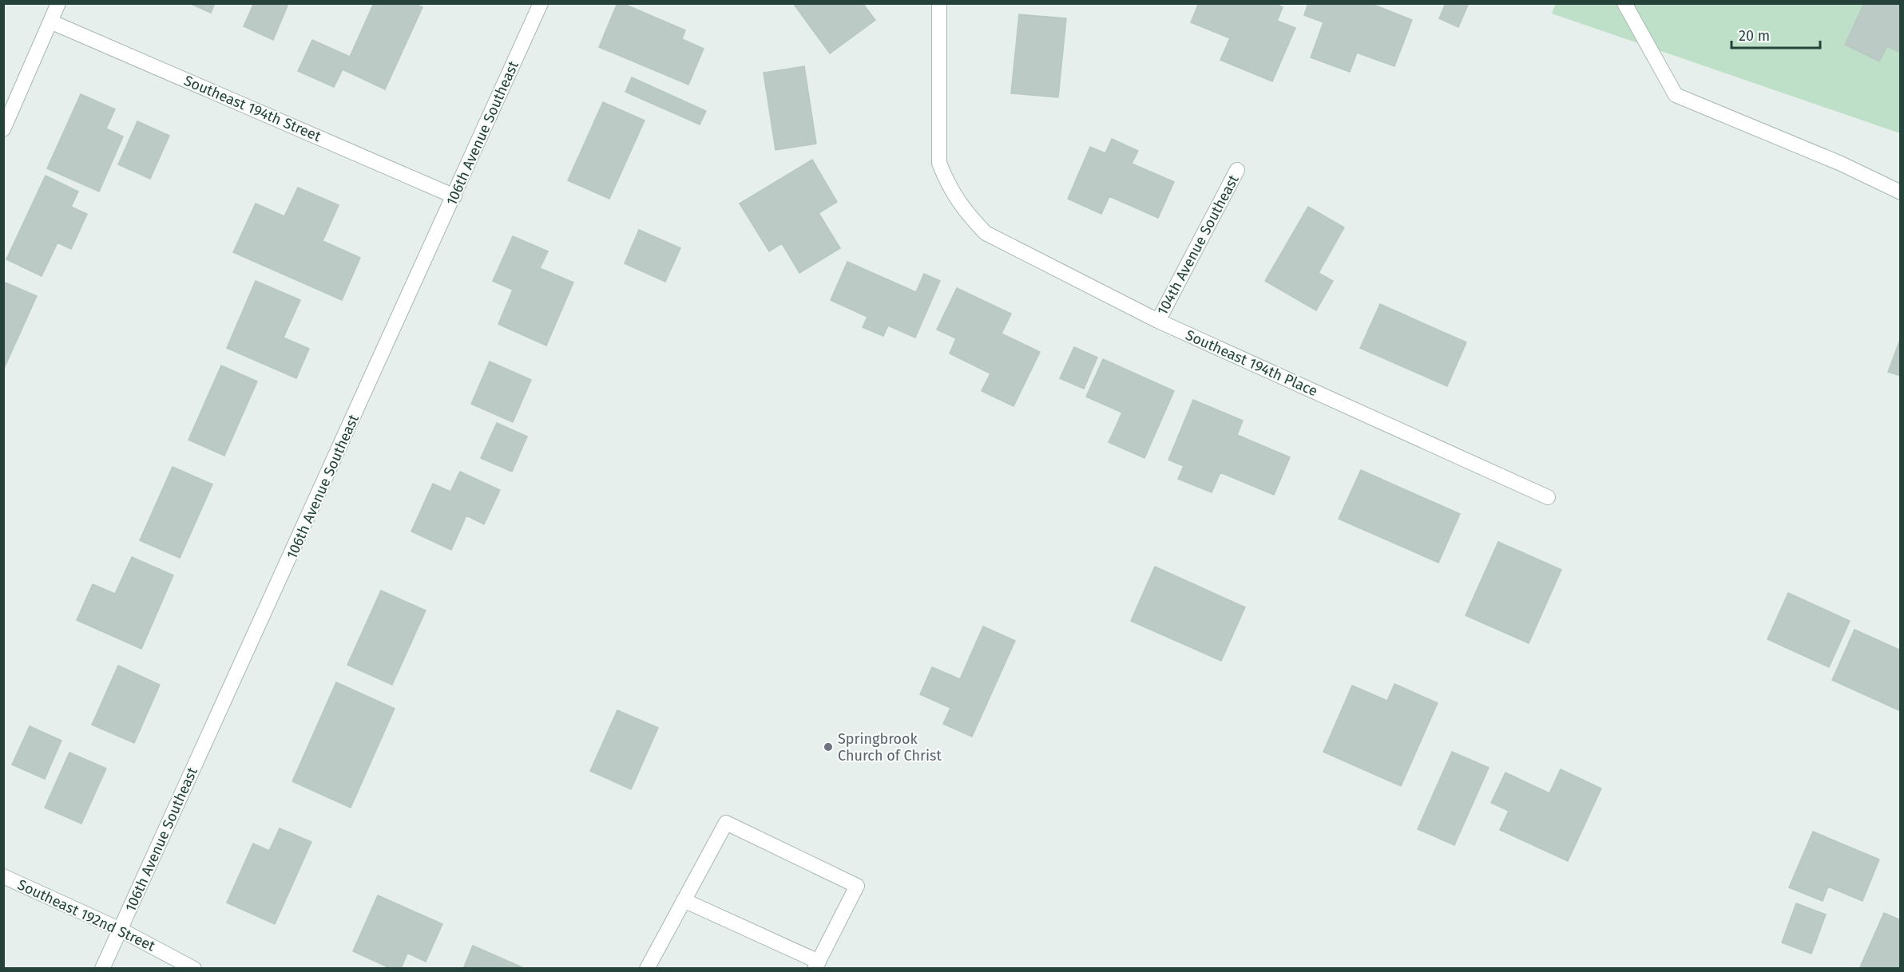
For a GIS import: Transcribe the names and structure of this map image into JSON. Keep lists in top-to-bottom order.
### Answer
{
  "streets": {
    "street": [
      "Southeast 194th Street",
      "106th Avenue Southeast",
      "104th Avenue Southeast",
      "Southeast 194th Place",
      "Southeast 192nd Street"
    ]
  },
  "crossings": [
    ["Southeast 194th Street", "106th Avenue Southeast"],
    ["106th Avenue Southeast", "Southeast 192nd Street"],
    ["104th Avenue Southeast", "Southeast 194th Place"]
  ],
  "places": ["Springbrook Church of Christ"],
  "scale_bar": "20 m"
}
